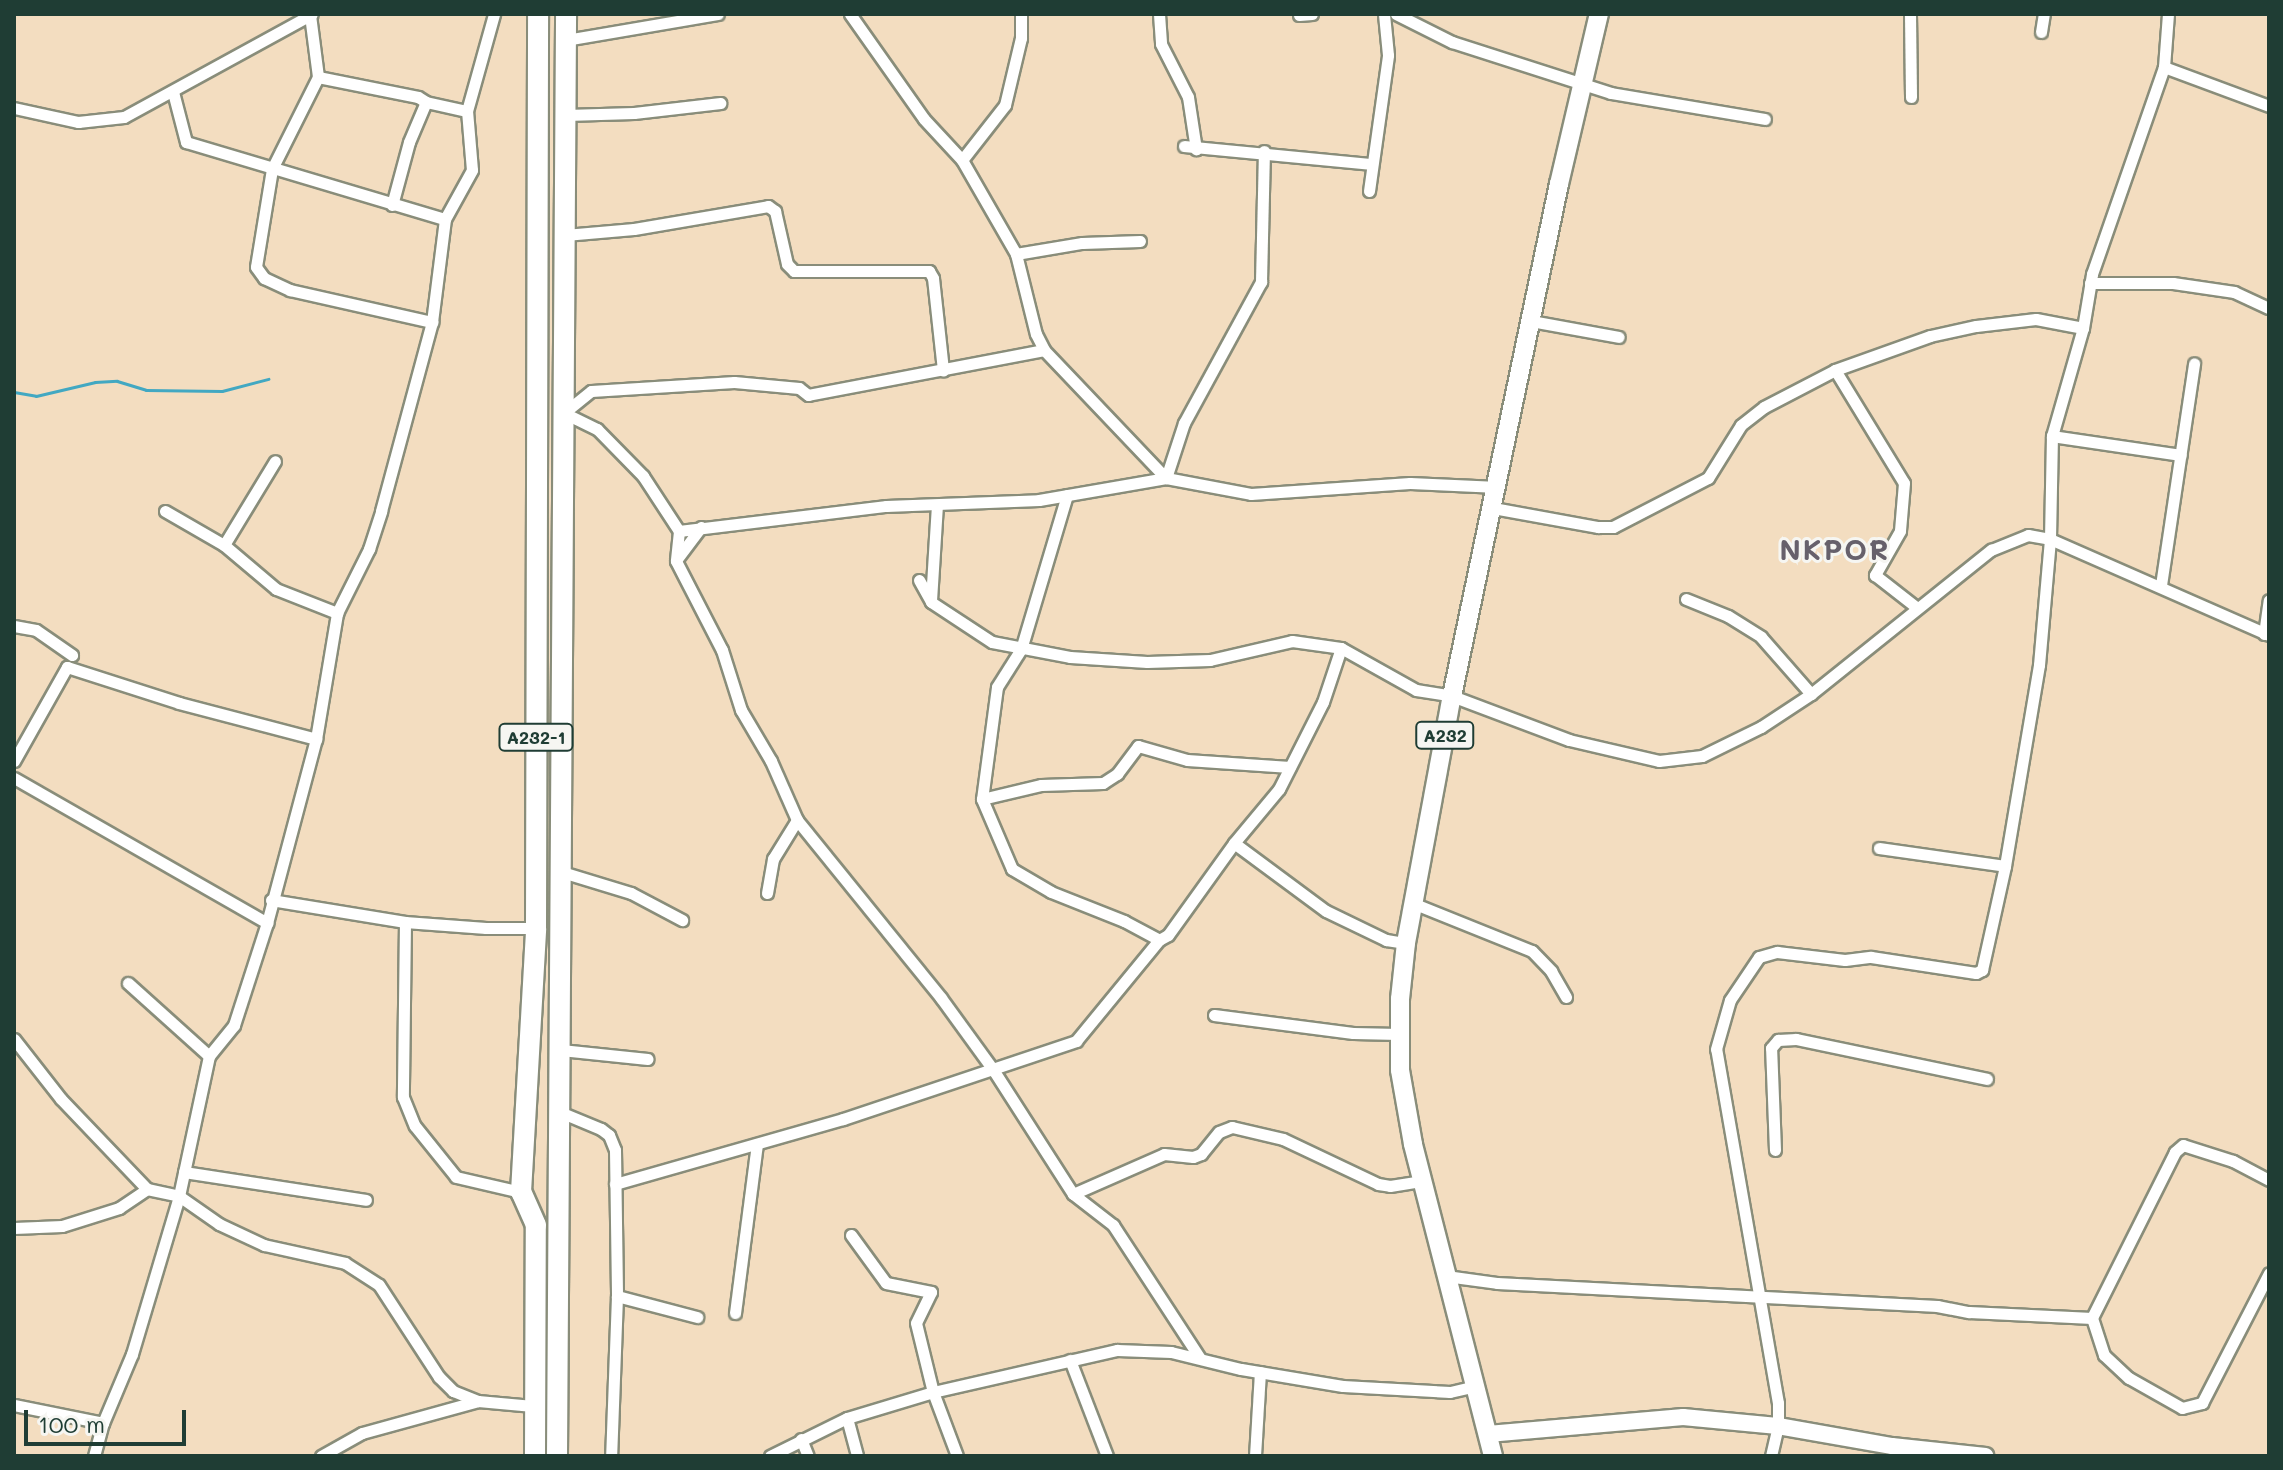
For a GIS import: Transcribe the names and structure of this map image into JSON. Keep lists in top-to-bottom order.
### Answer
{
  "streets": {
    "highway": ["A232-1"],
    "main road": ["A232"]
  },
  "districts": ["NKPOR"],
  "scale_bar": "100 m"
}
